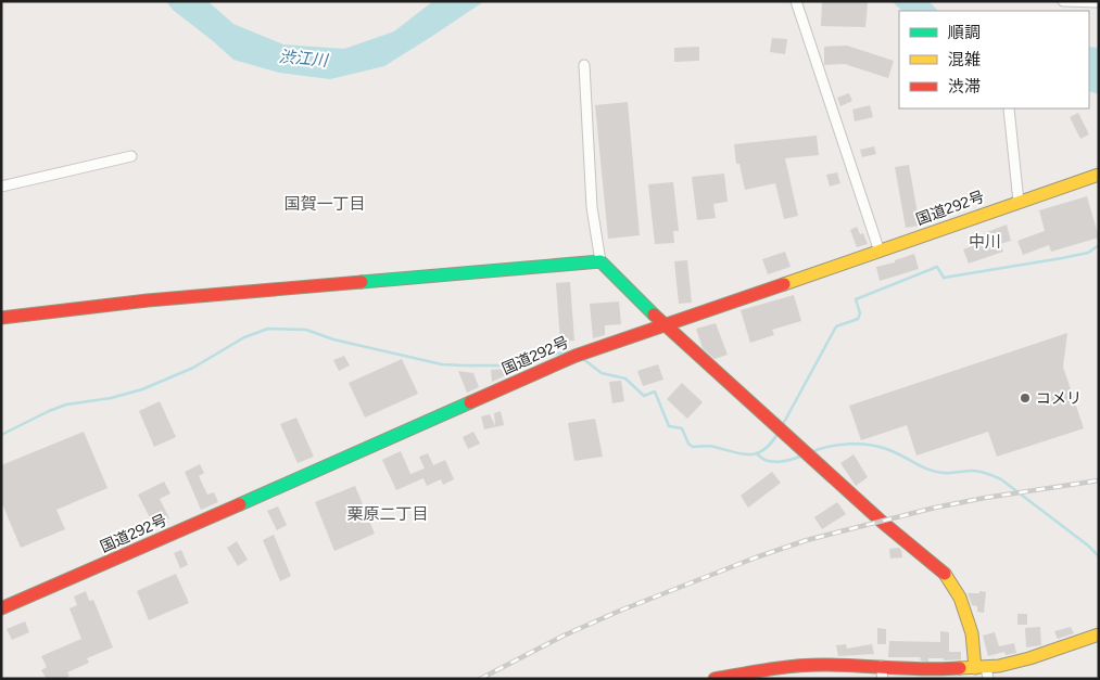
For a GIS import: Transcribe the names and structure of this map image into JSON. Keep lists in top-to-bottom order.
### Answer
{
  "streets": {
    "main road": ["国道292号"]
  },
  "districts": ["国賀一丁目", "中川", "栗原二丁目"],
  "water": ["渋江川"],
  "places": ["コメリ"],
  "legend": ["順調", "混雑", "渋滞"]
}
